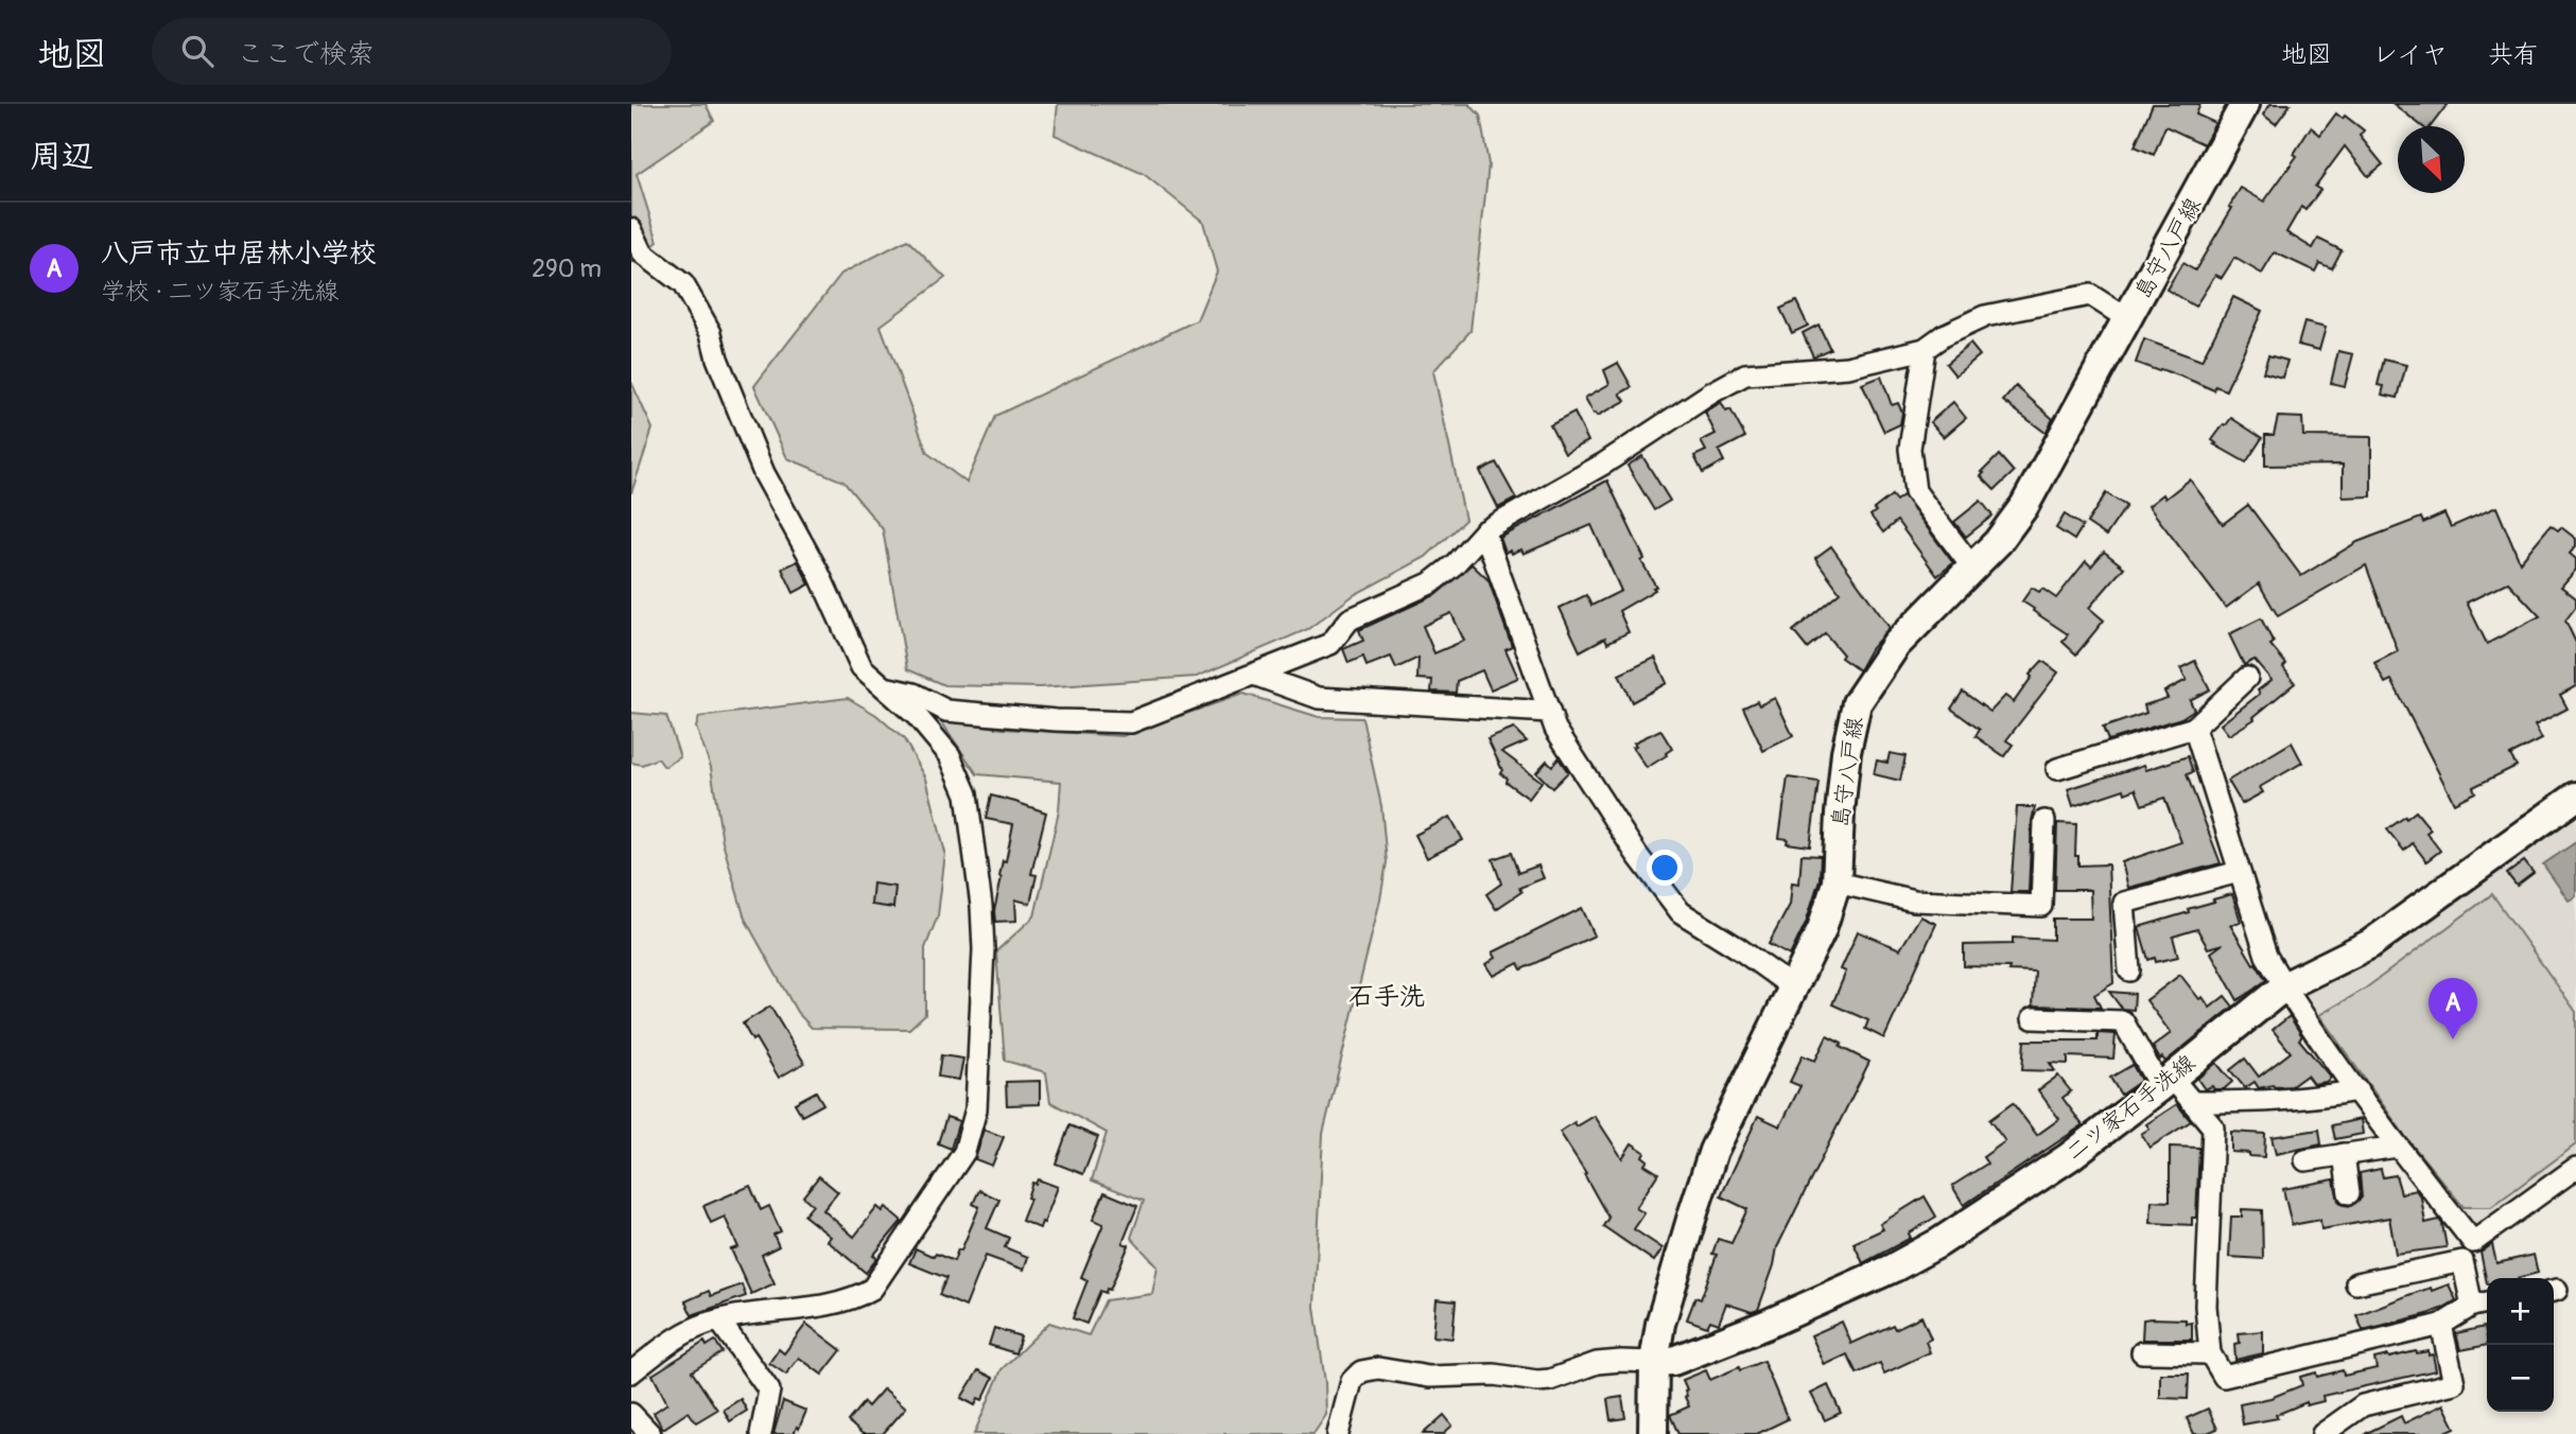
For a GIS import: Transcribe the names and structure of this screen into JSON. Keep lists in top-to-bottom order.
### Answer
{
  "streets": {
    "main road": ["島守八戸線", "二ツ家石手洗線"]
  },
  "crossings": [
    ["島守八戸線", "二ツ家石手洗線"]
  ],
  "districts": ["石手洗"],
  "north": "bottom right",
  "page": {
    "header": "地図",
    "search": "ここで検索",
    "nav": ["地図", "レイヤ", "共有"],
    "heading": "周辺",
    "list": [
      {
        "mark": "A",
        "name": "八戸市立中居林小学校",
        "note": "学校 · 二ツ家石手洗線",
        "value": "290 m"
      }
    ],
    "pins": "A",
    "map_buttons": ["+", "−"]
  }
}
